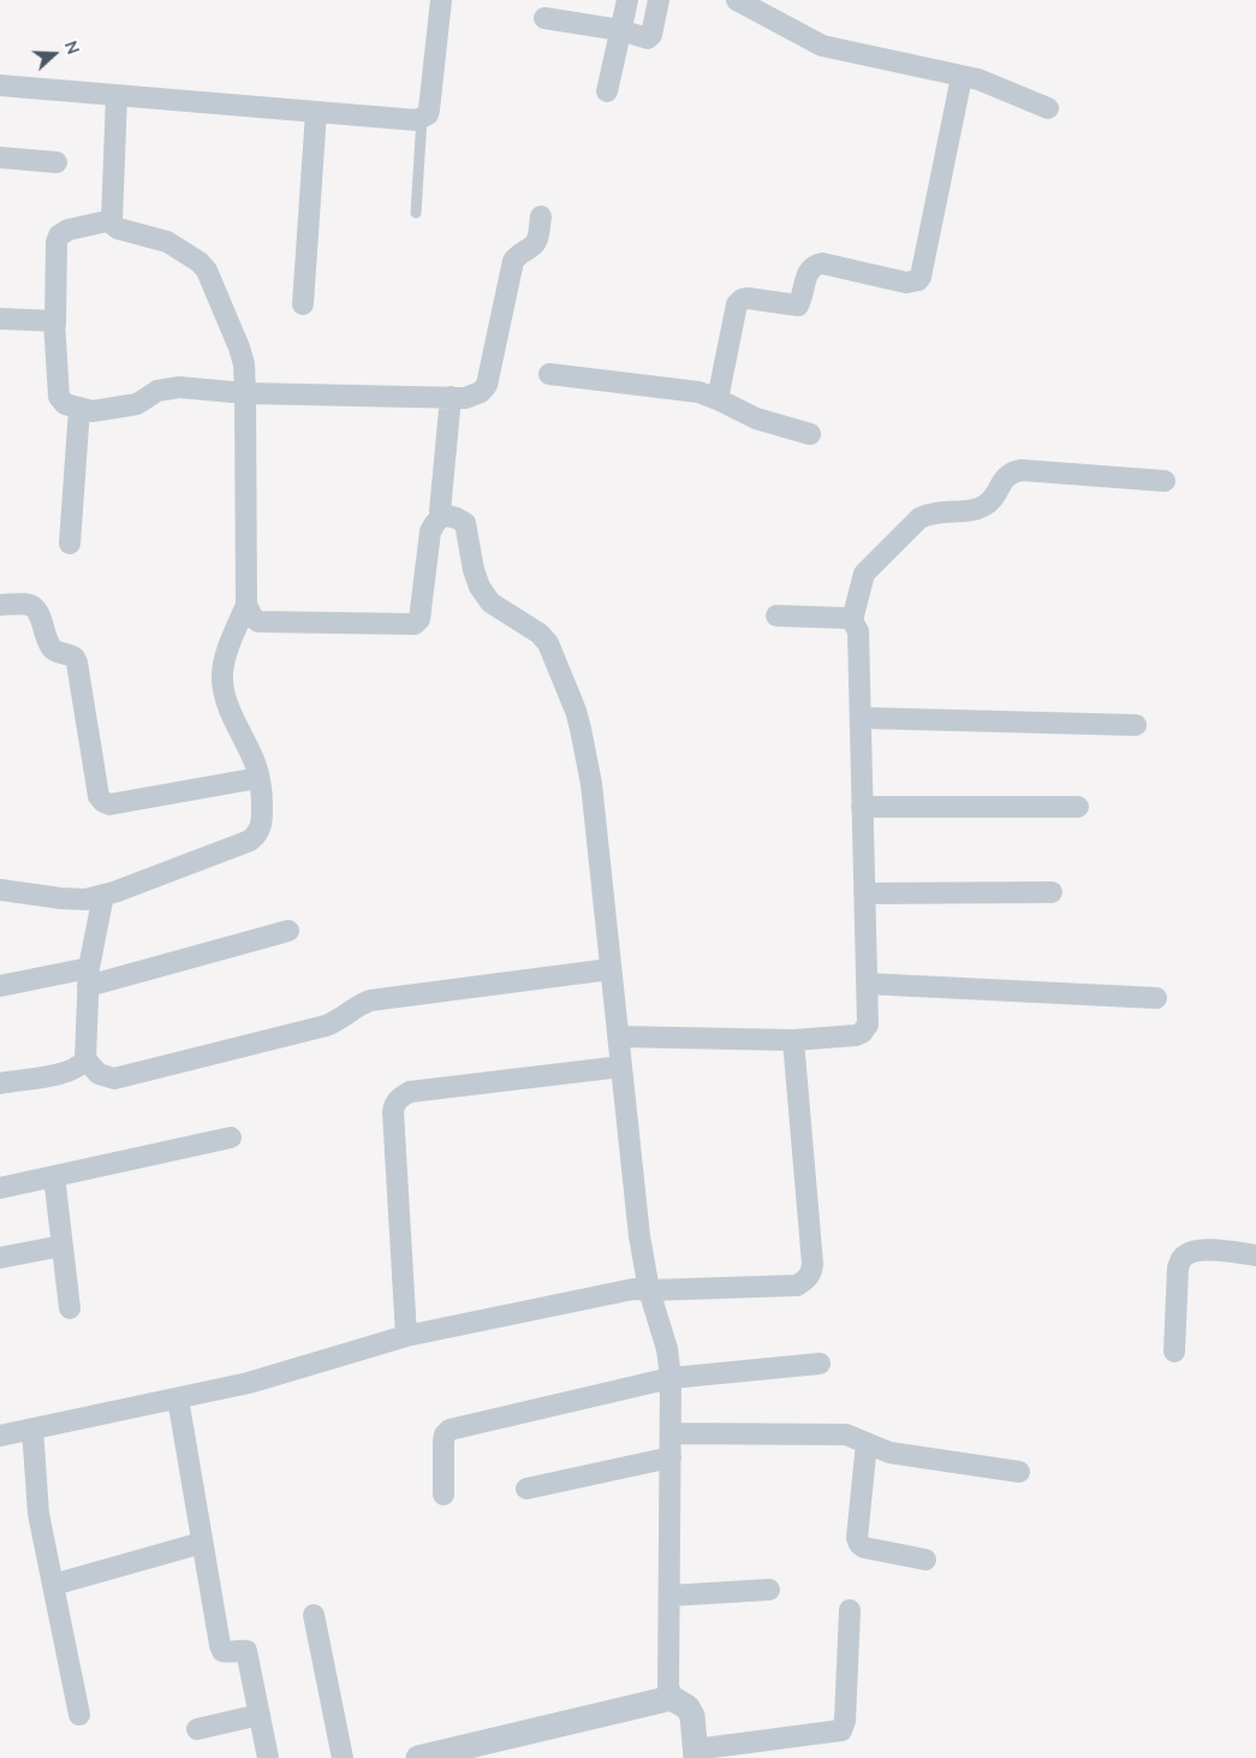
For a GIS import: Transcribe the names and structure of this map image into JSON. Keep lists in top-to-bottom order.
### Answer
{
  "north": "right"
}
